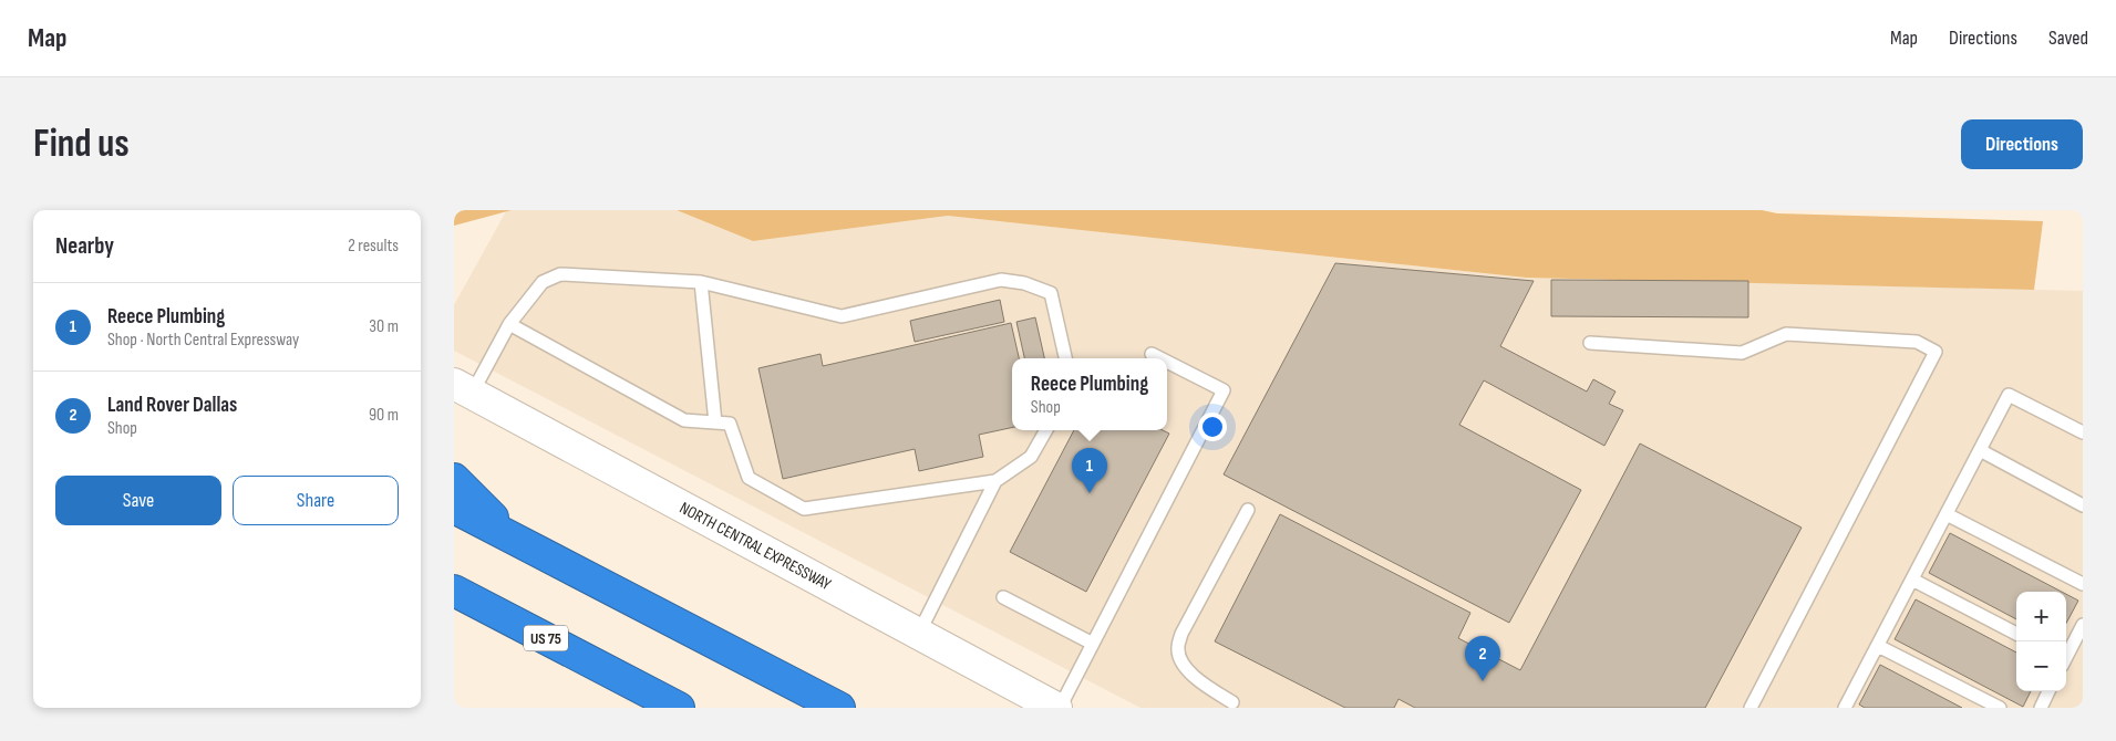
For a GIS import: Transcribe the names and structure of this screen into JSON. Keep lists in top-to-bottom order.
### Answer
{
  "streets": {
    "highway": ["US 75"],
    "main road": ["NORTH CENTRAL EXPRESSWAY"]
  },
  "page": {
    "header": "Map",
    "nav": ["Map", "Directions", "Saved"],
    "buttons": [
      "Directions",
      ["Save", "Share"]
    ],
    "title": "Find us",
    "heading": ["Nearby", "2 results"],
    "list": [
      {
        "mark": "1",
        "name": "Reece Plumbing",
        "note": "Shop · North Central Expressway",
        "value": "30 m"
      },
      {
        "mark": "2",
        "name": "Land Rover Dallas",
        "note": "Shop",
        "value": "90 m"
      }
    ],
    "popup": ["Reece Plumbing", "Shop"],
    "pins": ["1", "2"],
    "map_buttons": ["+", "−"]
  }
}
